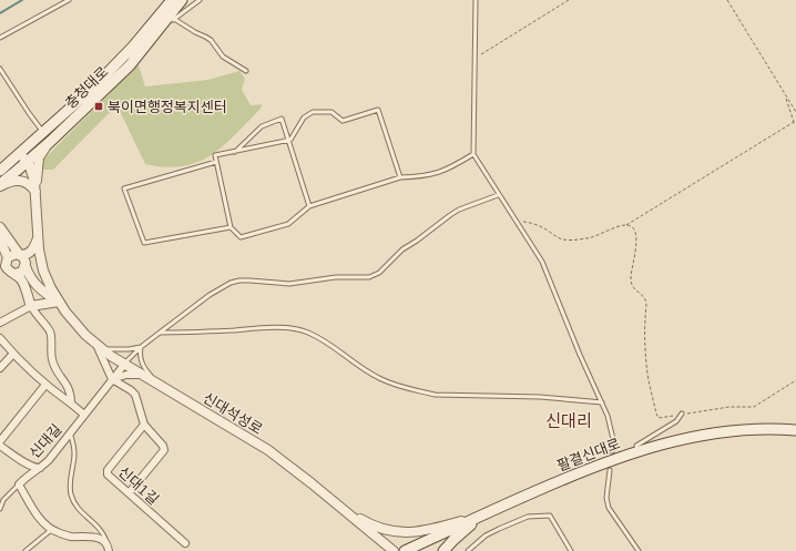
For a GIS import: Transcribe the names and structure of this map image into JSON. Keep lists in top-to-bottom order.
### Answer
{
  "streets": {
    "main road": ["충청대로", "팔결신대로"],
    "street": ["신대석성로", "신대길", "신대1길"]
  },
  "crossings": [
    ["충청대로", "신대석성로"],
    ["신대석성로", "신대길"]
  ],
  "districts": ["신대리"],
  "places": {
    "transit": ["북이면행정복지센터"]
  }
}
